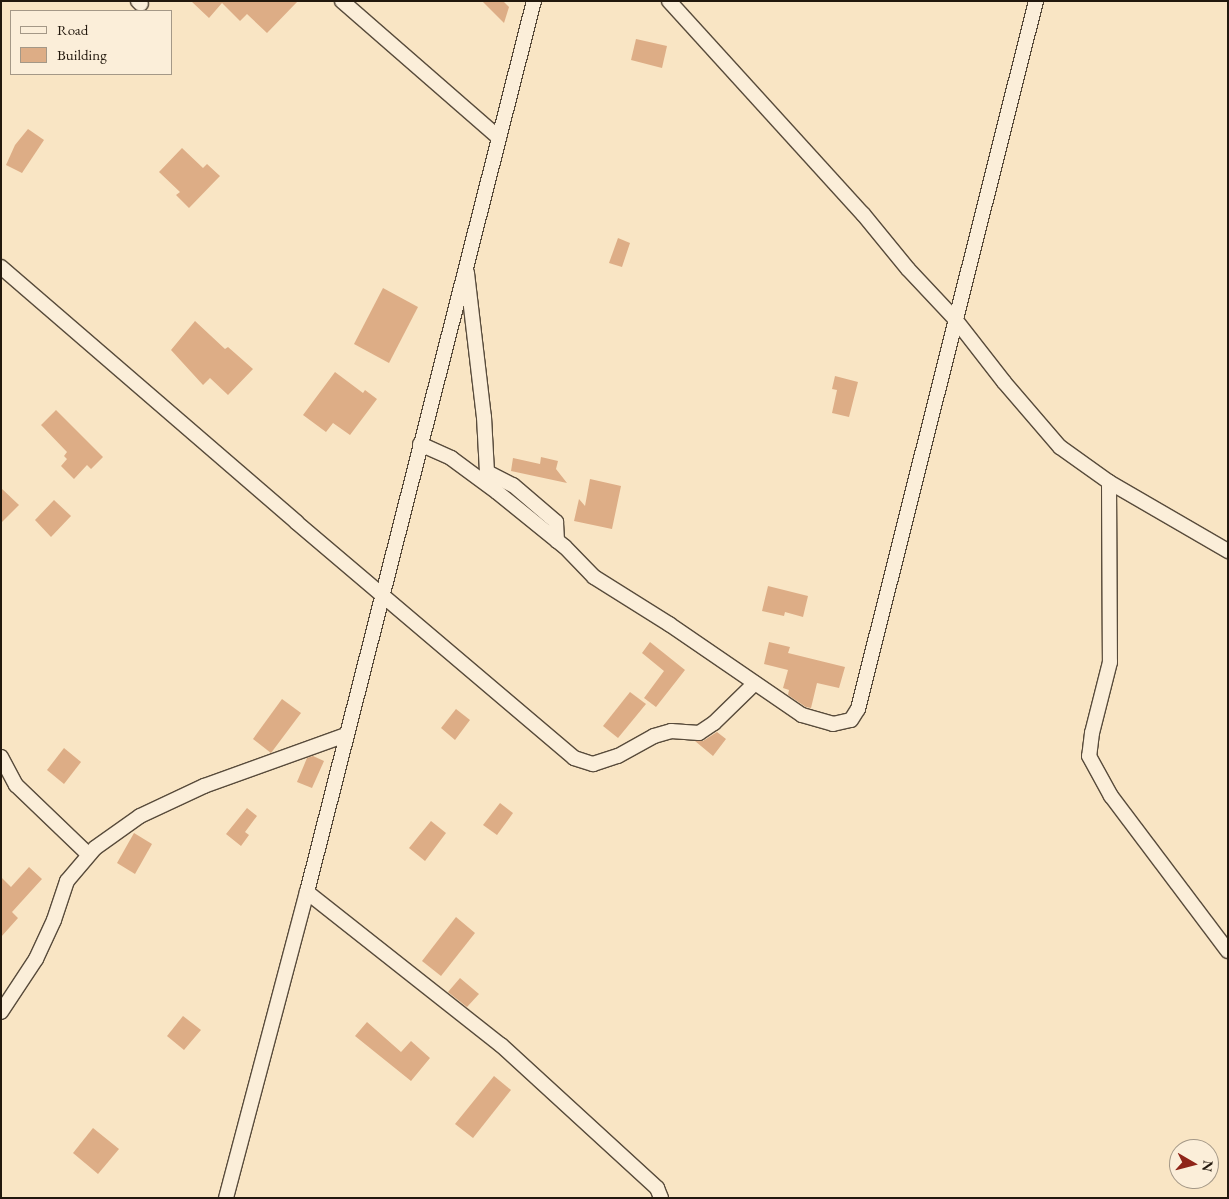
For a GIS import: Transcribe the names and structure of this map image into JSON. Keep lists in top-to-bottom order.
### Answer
{
  "legend": ["Road", "Building"],
  "north": "right"
}
